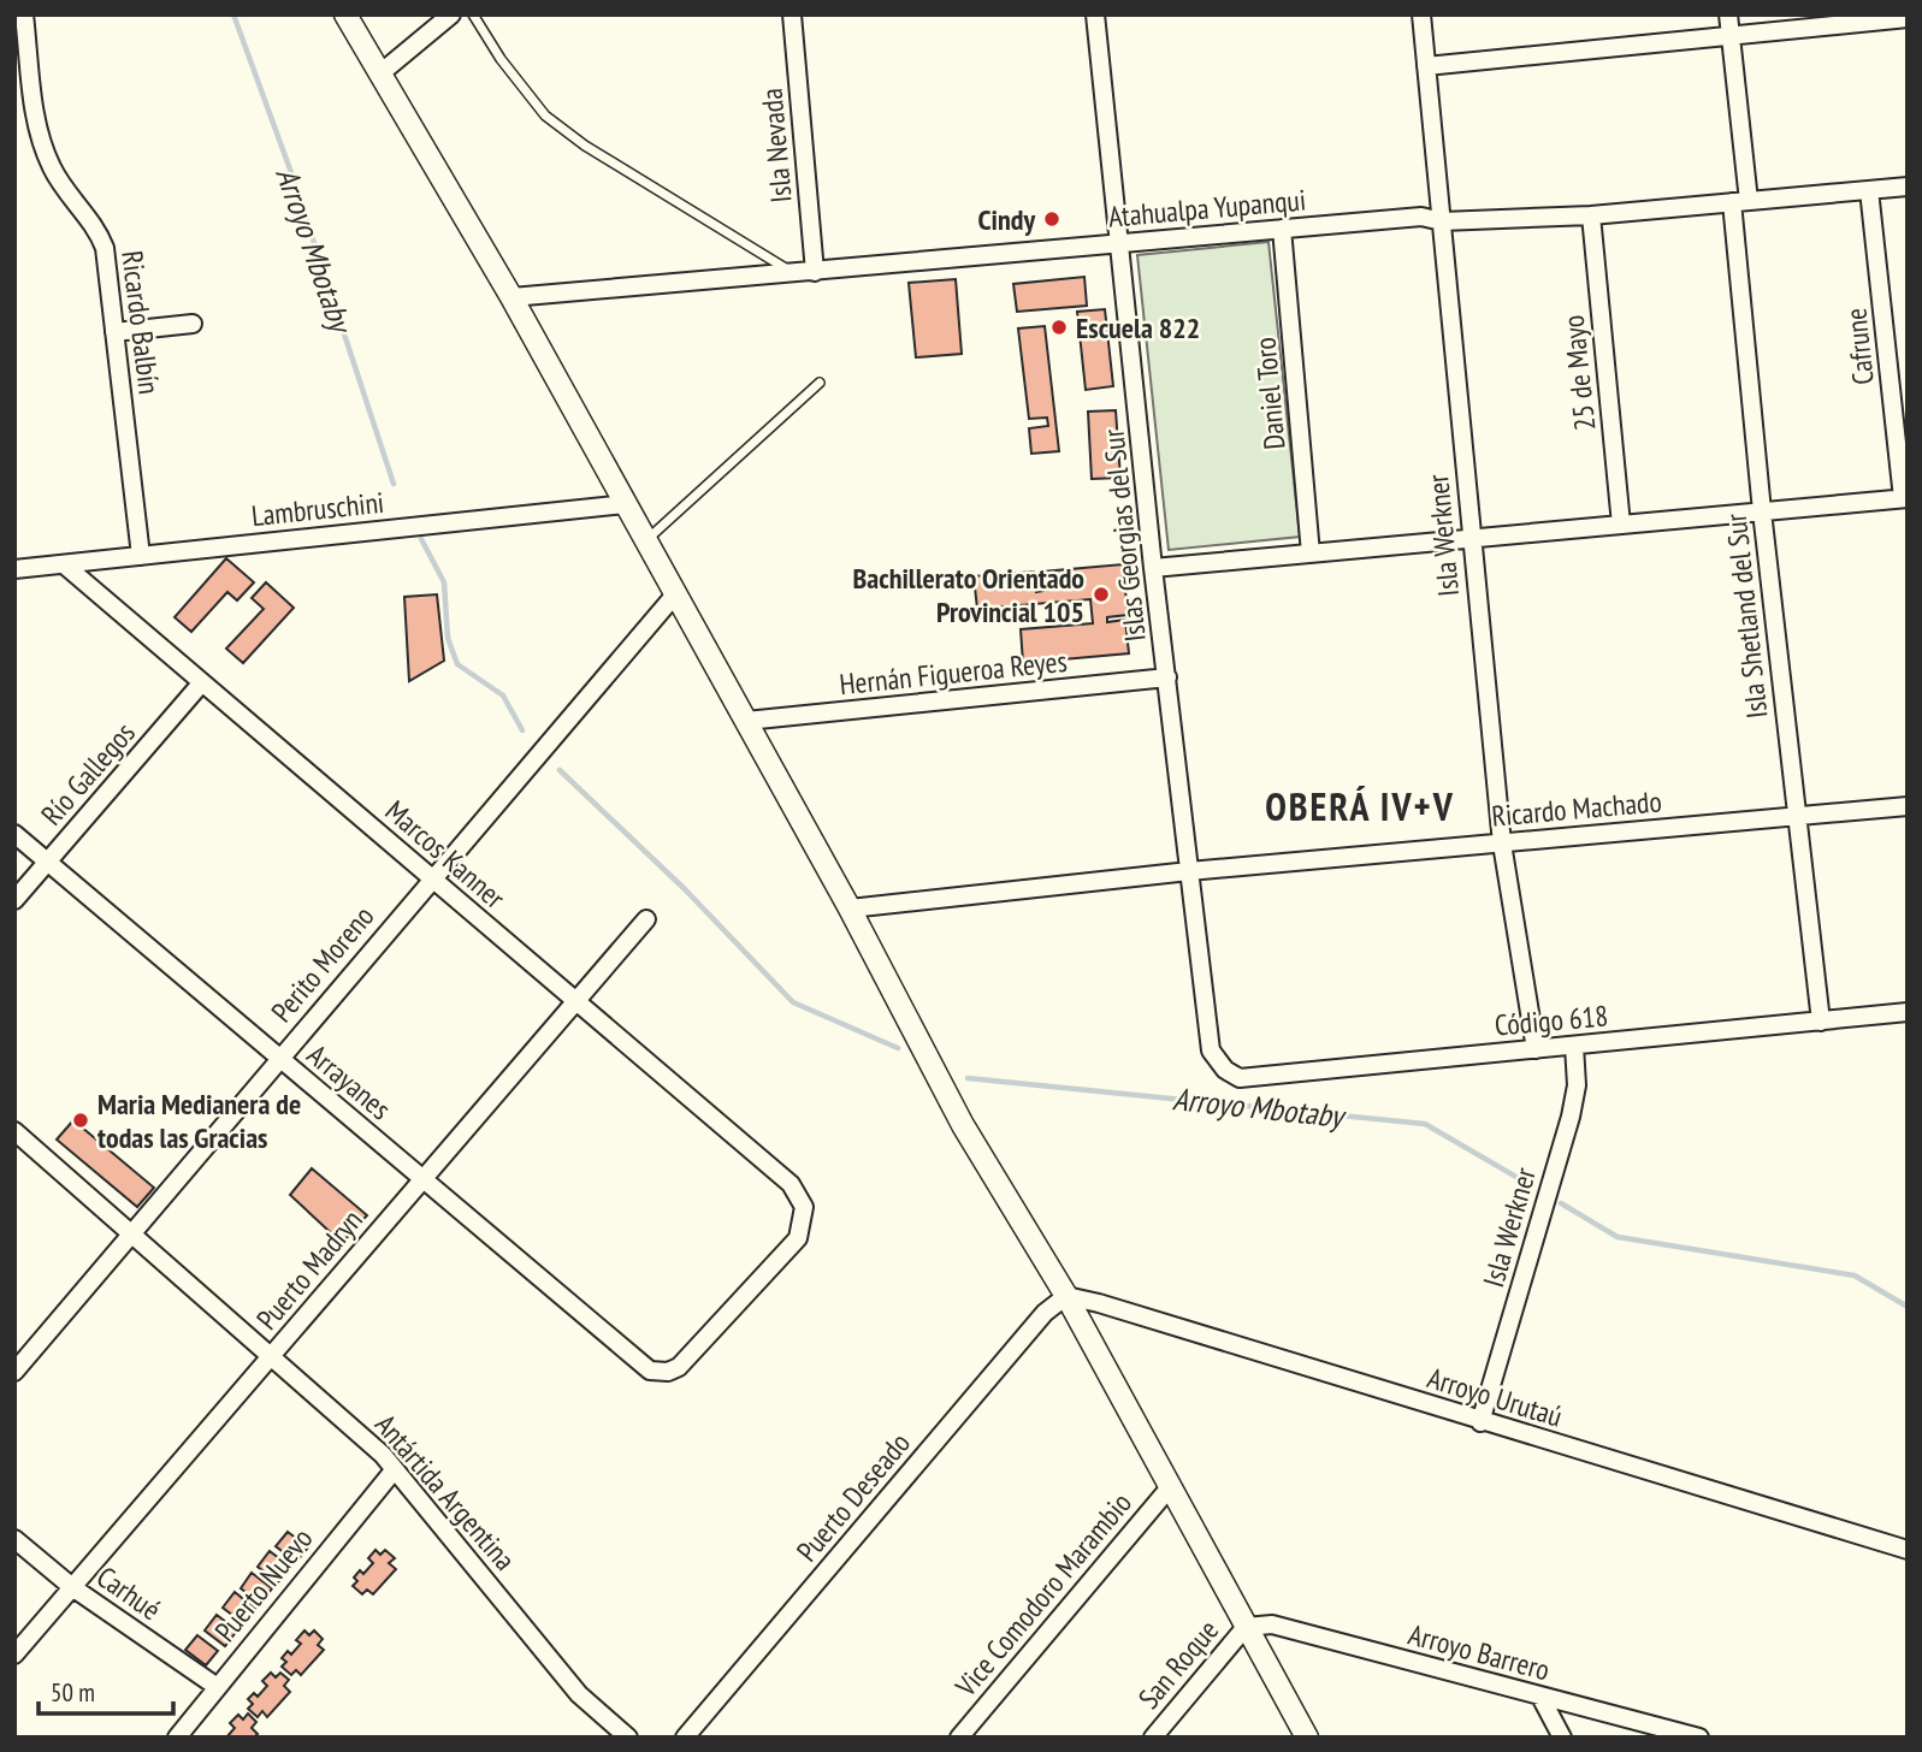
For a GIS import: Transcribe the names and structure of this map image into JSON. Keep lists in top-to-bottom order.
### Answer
{
  "streets": {
    "street": [
      "Isla Nevada",
      "Atahualpa Yupanqui",
      "Ricardo Balbín",
      "Cafrune",
      "25 de Mayo",
      "Daniel Toro",
      "Lambruschini",
      "Islas Georgias del Sur",
      "Isla Werkner",
      "Isla Shetland del Sur",
      "Hernán Figueroa Reyes",
      "Río Gallegos",
      "Ricardo Machado",
      "Marcos Kanner",
      "Perito Moreno",
      "Código 618",
      "Arrayanes",
      "Puerto Madryn",
      "Arroyo Urutaú",
      "Antártida Argentina",
      "Puerto Deseado",
      "Puerto Nuevo",
      "Carhué",
      "Vice Comodoro Marambio",
      "Arroyo Barrero",
      "San Roque"
    ]
  },
  "crossings": [
    ["Isla Nevada", "Atahualpa Yupanqui"],
    ["Atahualpa Yupanqui", "Cafrune"],
    ["Atahualpa Yupanqui", "25 de Mayo"],
    ["Atahualpa Yupanqui", "Daniel Toro"],
    ["Atahualpa Yupanqui", "Islas Georgias del Sur"],
    ["Atahualpa Yupanqui", "Isla Werkner"],
    ["Atahualpa Yupanqui", "Isla Shetland del Sur"],
    ["Ricardo Balbín", "Lambruschini"],
    ["Lambruschini", "Marcos Kanner"],
    ["Islas Georgias del Sur", "Hernán Figueroa Reyes"],
    ["Islas Georgias del Sur", "Ricardo Machado"],
    ["Islas Georgias del Sur", "Código 618"],
    ["Isla Werkner", "Ricardo Machado"],
    ["Isla Werkner", "Código 618"],
    ["Isla Werkner", "Arroyo Urutaú"],
    ["Isla Shetland del Sur", "Ricardo Machado"],
    ["Isla Shetland del Sur", "Código 618"],
    ["Río Gallegos", "Marcos Kanner"],
    ["Río Gallegos", "Arrayanes"],
    ["Marcos Kanner", "Perito Moreno"],
    ["Marcos Kanner", "Arrayanes"],
    ["Marcos Kanner", "Puerto Madryn"],
    ["Perito Moreno", "Arrayanes"],
    ["Perito Moreno", "Antártida Argentina"],
    ["Arrayanes", "Puerto Madryn"],
    ["Puerto Madryn", "Antártida Argentina"],
    ["Puerto Madryn", "Carhué"],
    ["Arroyo Urutaú", "Puerto Deseado"],
    ["Antártida Argentina", "Puerto Nuevo"],
    ["Puerto Nuevo", "Carhué"],
    ["Arroyo Barrero", "San Roque"]
  ],
  "districts": ["OBERÁ IV+V"],
  "water": ["Arroyo Mbotaby"],
  "places": [
    "Cindy",
    "Escuela 822",
    "Bachillerato Orientado Provincial 105",
    "Maria Medianera de todas las Gracias"
  ],
  "scale_bar": "50 m"
}
